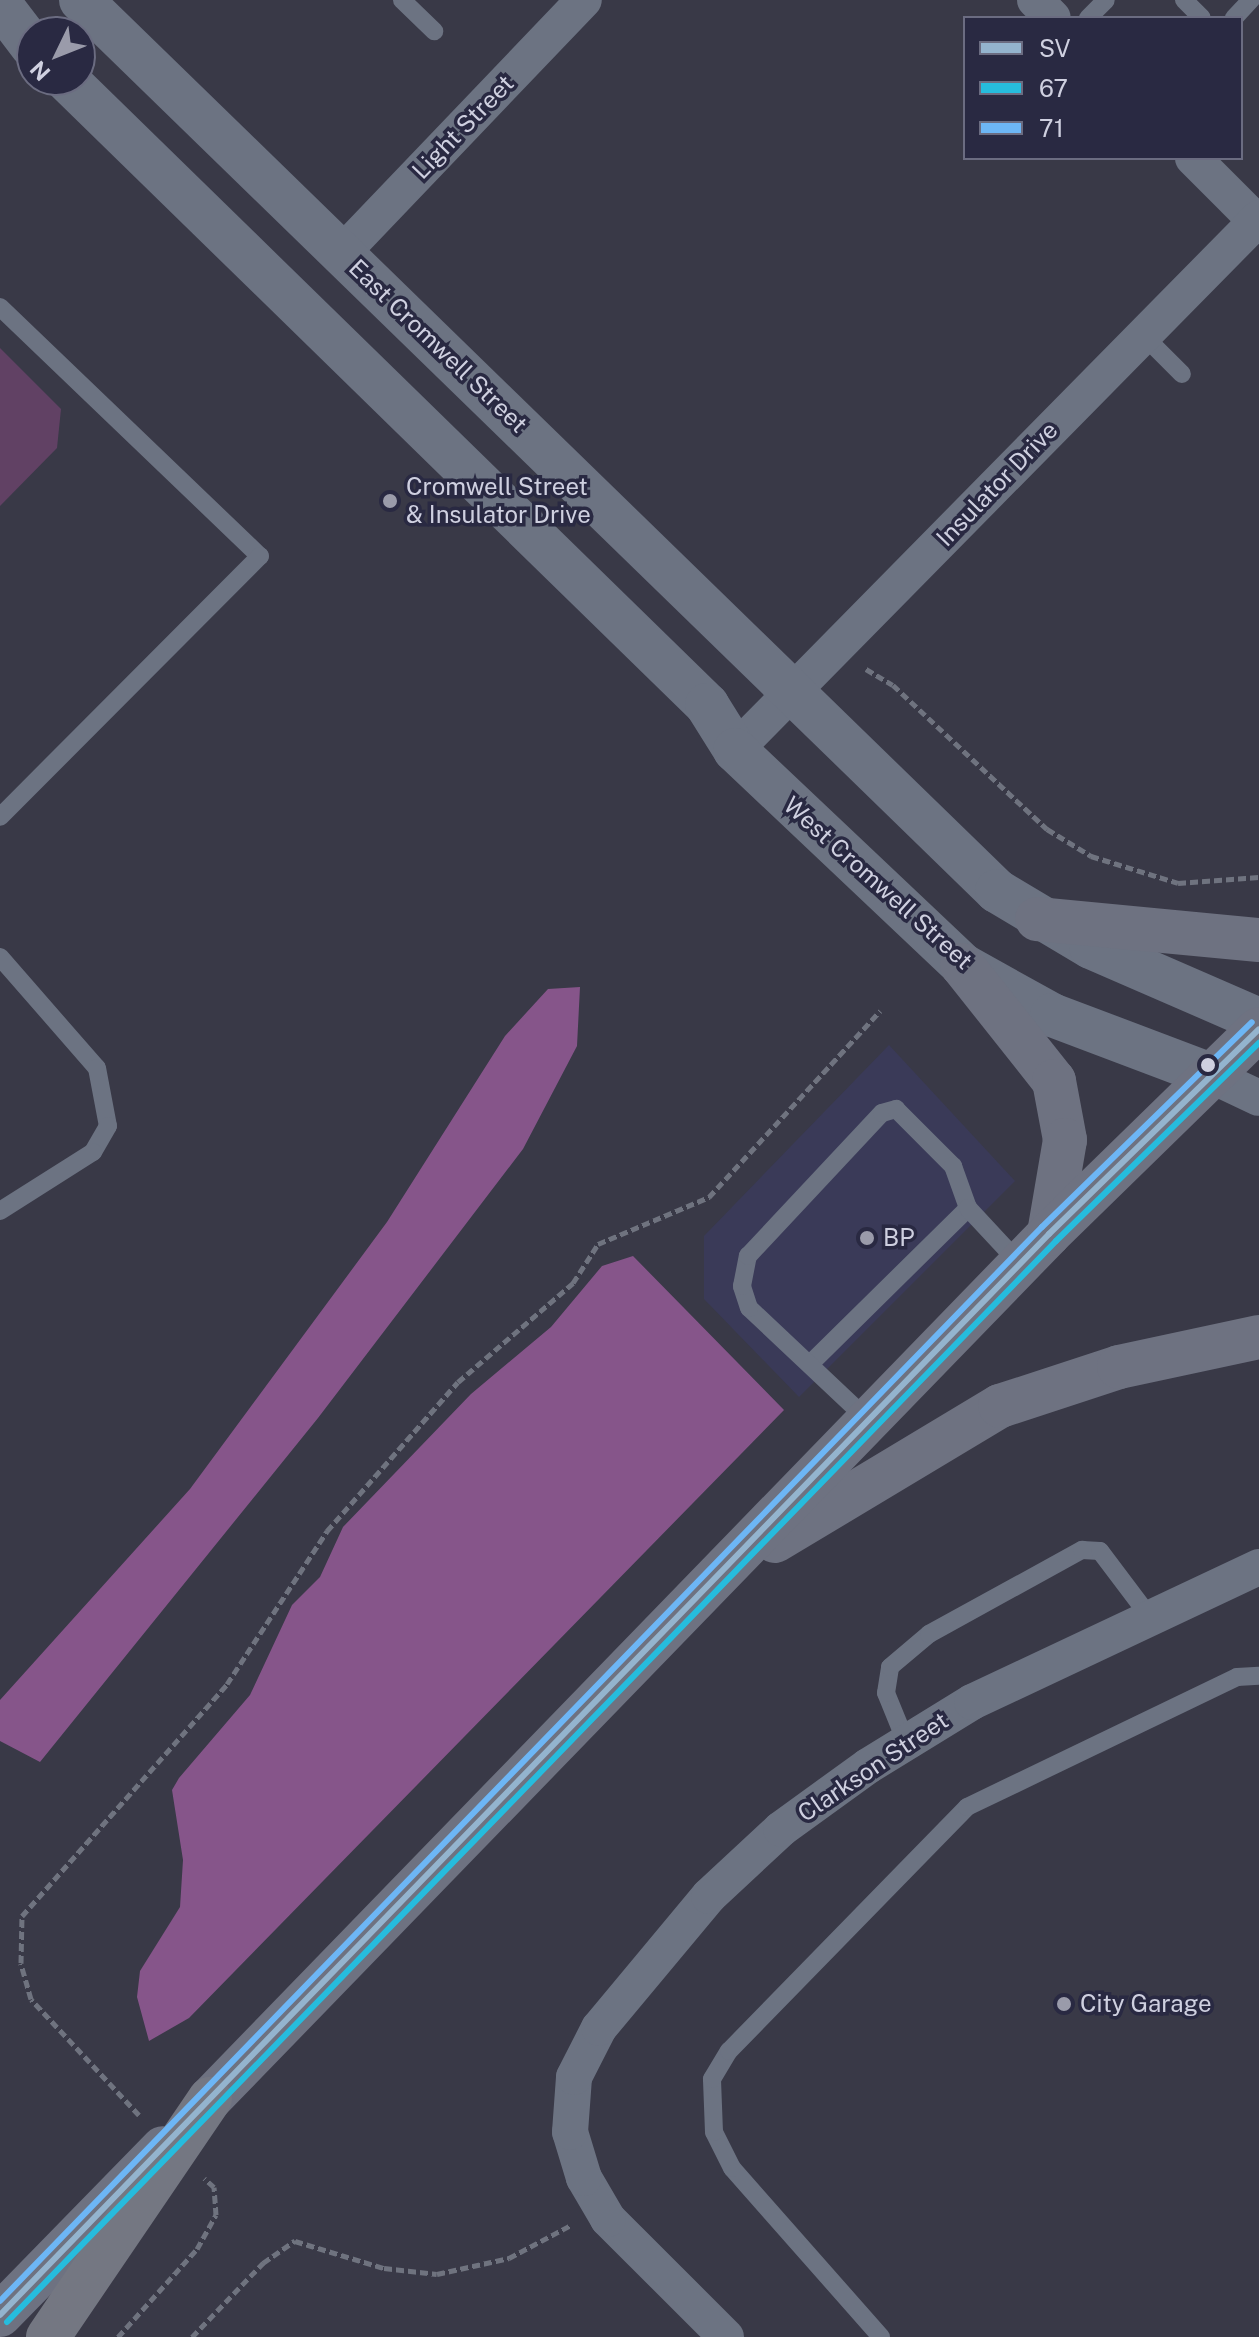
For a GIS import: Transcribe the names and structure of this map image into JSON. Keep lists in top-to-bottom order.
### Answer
{
  "streets": {
    "street": [
      "Light Street",
      "East Cromwell Street",
      "Insulator Drive",
      "West Cromwell Street",
      "Clarkson Street"
    ]
  },
  "crossings": [
    ["Light Street", "East Cromwell Street"],
    ["East Cromwell Street", "Insulator Drive"],
    ["Insulator Drive", "West Cromwell Street"]
  ],
  "places": ["Cromwell Street & Insulator Drive", "BP", "City Garage"],
  "lines": ["transit line 71", "transit line SV", "transit line 67"],
  "legend": ["SV", "67", "71"],
  "north": "bottom left"
}
